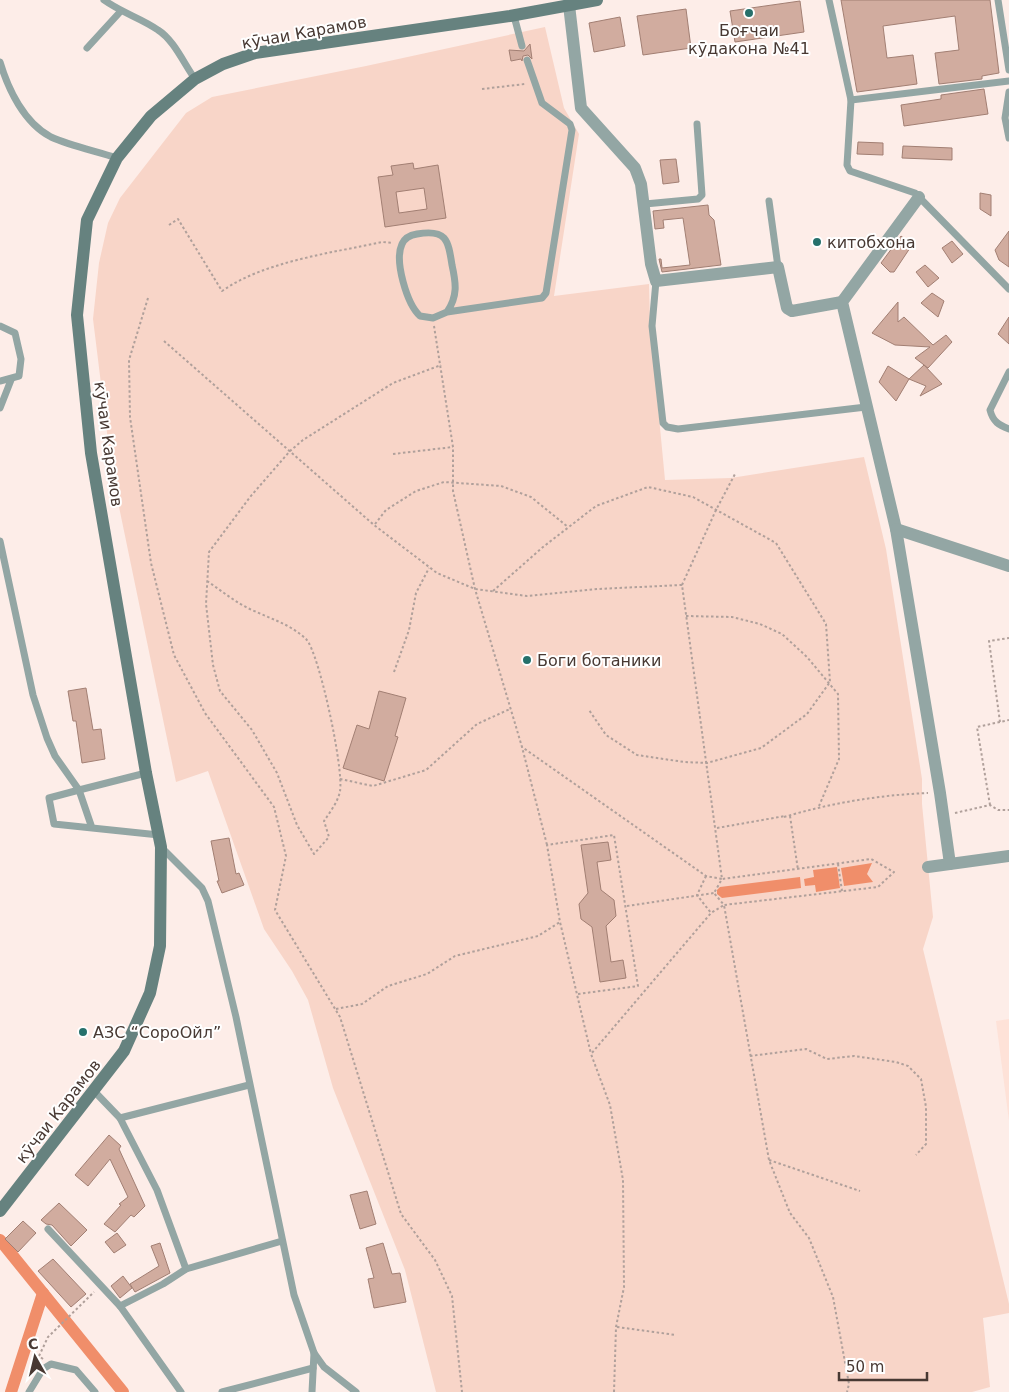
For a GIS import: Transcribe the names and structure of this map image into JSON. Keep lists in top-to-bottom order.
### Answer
{
  "streets": {
    "main road": ["кӯчаи Карамов"]
  },
  "places": [
    "Боғчаи кӯдакона №41",
    "китобхона",
    "Боги ботаники",
    "АЗС “СороОйл”"
  ],
  "scale_bar": "50 m",
  "north": "top"
}
